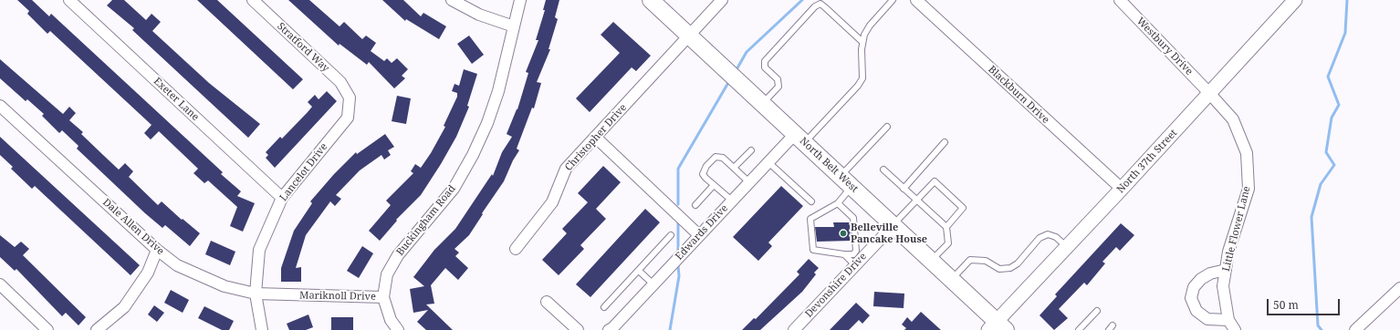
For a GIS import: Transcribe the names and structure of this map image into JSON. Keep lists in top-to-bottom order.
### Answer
{
  "streets": {
    "main road": ["North Belt West"],
    "street": [
      "Westbury Drive",
      "Stratford Way",
      "Blackburn Drive",
      "Exeter Lane",
      "Christopher Drive",
      "North 37th Street",
      "Lancelot Drive",
      "Buckingham Road",
      "Dale Allen Drive",
      "Little Flower Lane",
      "Edwards Drive",
      "Devonshire Drive",
      "Mariknoll Drive"
    ]
  },
  "crossings": [
    ["Westbury Drive", "North 37th Street"],
    ["Westbury Drive", "Little Flower Lane"],
    ["Stratford Way", "Lancelot Drive"],
    ["Blackburn Drive", "North 37th Street"],
    ["Exeter Lane", "Lancelot Drive"],
    ["Christopher Drive", "North Belt West"],
    ["North 37th Street", "North Belt West"],
    ["North 37th Street", "Little Flower Lane"],
    ["North Belt West", "Edwards Drive"],
    ["North Belt West", "Devonshire Drive"],
    ["Lancelot Drive", "Dale Allen Drive"],
    ["Lancelot Drive", "Mariknoll Drive"],
    ["Buckingham Road", "Mariknoll Drive"],
    ["Dale Allen Drive", "Mariknoll Drive"]
  ],
  "places": ["Belleville Pancake House"],
  "scale_bar": "50 m"
}
